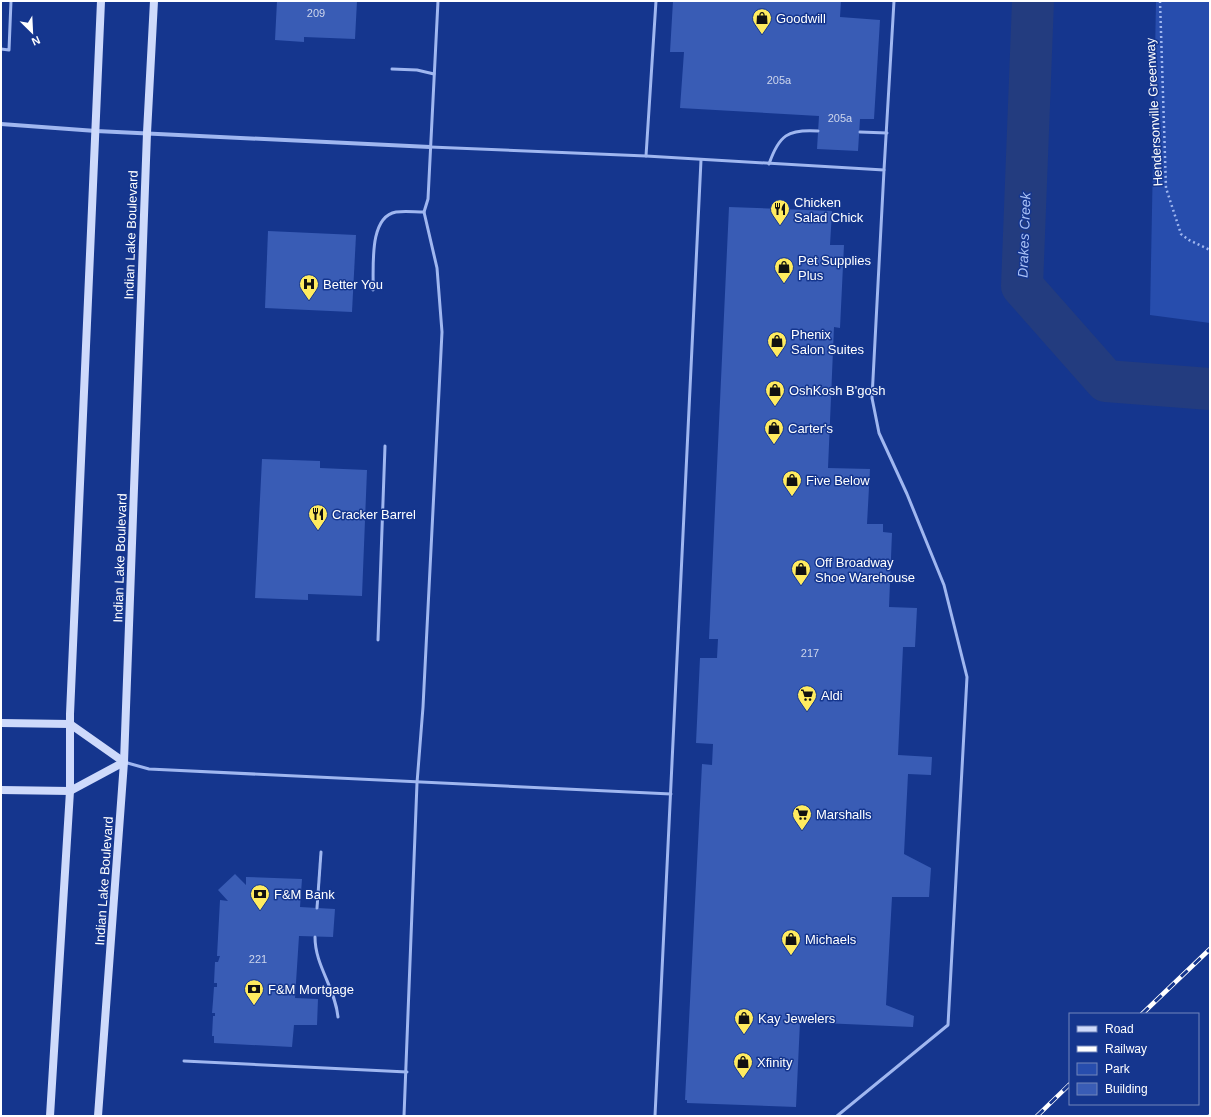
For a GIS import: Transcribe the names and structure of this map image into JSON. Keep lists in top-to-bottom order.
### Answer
{
  "streets": {
    "main road": ["Indian Lake Boulevard"],
    "path": ["Hendersonville Greenway"]
  },
  "water": ["Drakes Creek"],
  "places": {
    "shop": [
      "Goodwill",
      "Pet Supplies Plus",
      "Phenix Salon Suites",
      "OshKosh B'gosh",
      "Carter's",
      "Five Below",
      "Off Broadway Shoe Warehouse",
      "Michaels",
      "Kay Jewelers",
      "Xfinity"
    ],
    "restaurant": ["Chicken Salad Chick", "Cracker Barrel"],
    "hospital": ["Better You"],
    "supermarket": ["Aldi", "Marshalls"],
    "bank": ["F&M Bank", "F&M Mortgage"]
  },
  "house_numbers": [
    "209",
    "205a",
    "205a",
    "217",
    "221"
  ],
  "legend": [
    "Road",
    "Railway",
    "Park",
    "Building"
  ],
  "north": "bottom right"
}
